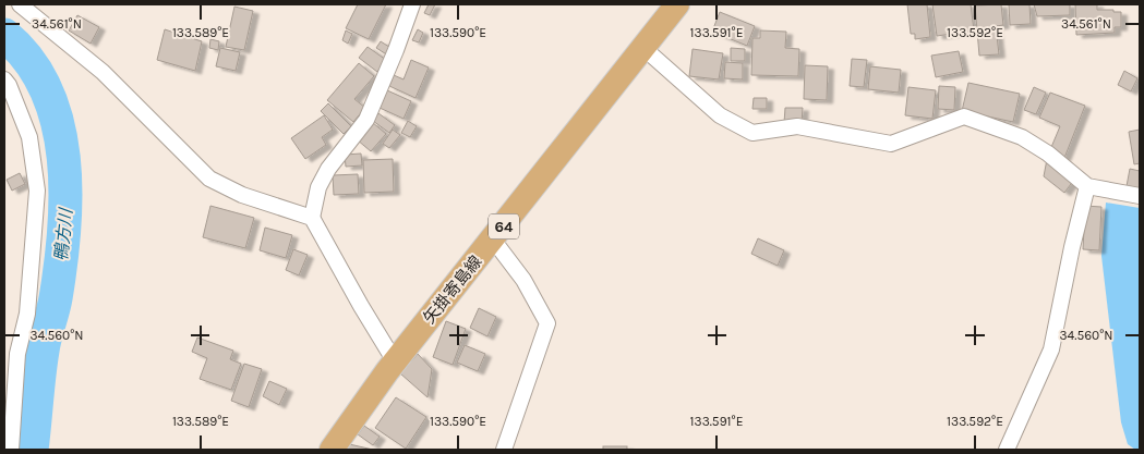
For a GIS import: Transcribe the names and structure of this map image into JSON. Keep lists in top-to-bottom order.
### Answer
{
  "streets": {
    "main road": ["64", "矢掛寄島線"]
  },
  "water": ["鴨方川"],
  "coordinates": [
    "34.561°N",
    "133.589°E",
    "133.590°E",
    "133.591°E",
    "133.592°E",
    "34.560°N"
  ]
}
